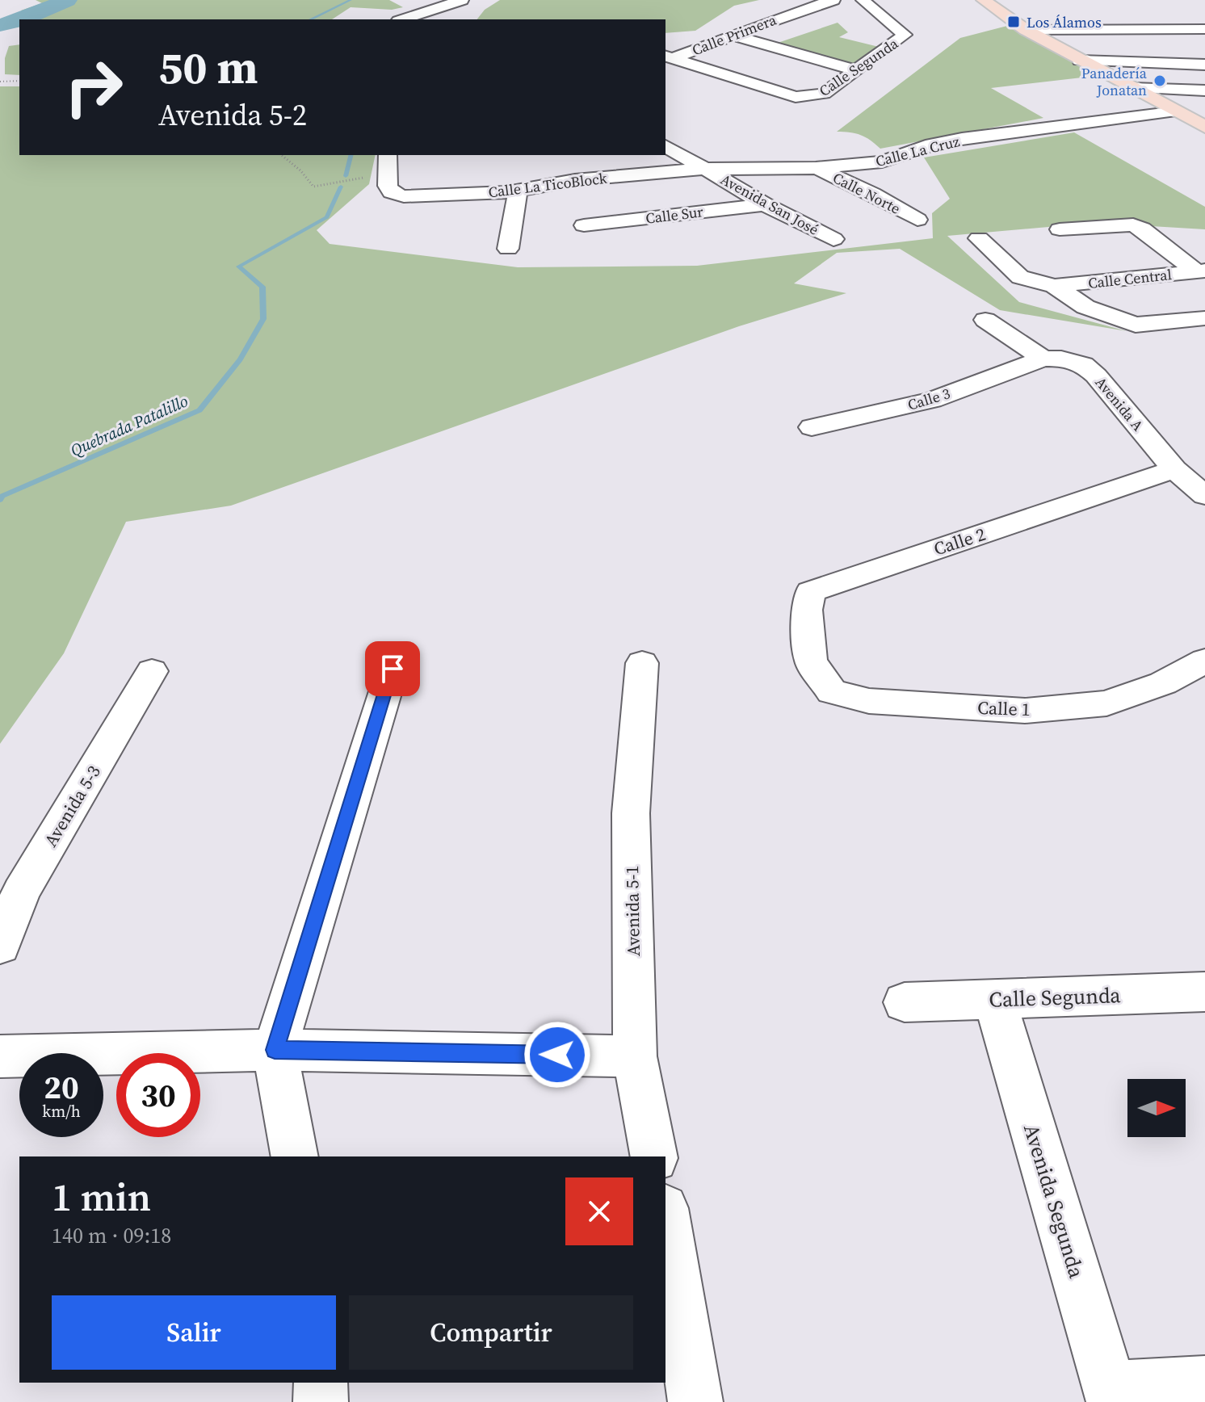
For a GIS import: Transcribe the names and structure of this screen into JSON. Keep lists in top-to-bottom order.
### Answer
{
  "streets": {
    "street": [
      "Calle Primera",
      "Calle Segunda",
      "Calle La Cruz",
      "Calle La TicoBlock",
      "Calle Norte",
      "Avenida San José",
      "Calle Sur",
      "Calle Central",
      "Calle 3",
      "Avenida A",
      "Calle 2",
      "Calle 1",
      "Avenida 5-3",
      "Avenida 5-1",
      "Avenida Segunda"
    ]
  },
  "crossings": [
    ["Calle Primera", "Calle Segunda"],
    ["Calle Segunda", "Avenida Segunda"],
    ["Calle La Cruz", "Calle La TicoBlock"],
    ["Calle La Cruz", "Calle Norte"],
    ["Calle La Cruz", "Avenida San José"],
    ["Calle La TicoBlock", "Avenida San José"],
    ["Avenida San José", "Calle Sur"],
    ["Calle 3", "Avenida A"],
    ["Avenida A", "Calle 2"],
    ["Calle 2", "Calle 1"]
  ],
  "water": ["Quebrada Patalillo"],
  "places": {
    "transit": ["Los Álamos"],
    "other": ["Panadería Jonatan"]
  },
  "north": "right",
  "page": {
    "turn": ["50 m", "Avenida 5-2"],
    "speed": "20 km/h",
    "limit": "30",
    "heading": ["1 min", "140 m · 09:18"],
    "buttons": ["Salir", "Compartir"]
  }
}
